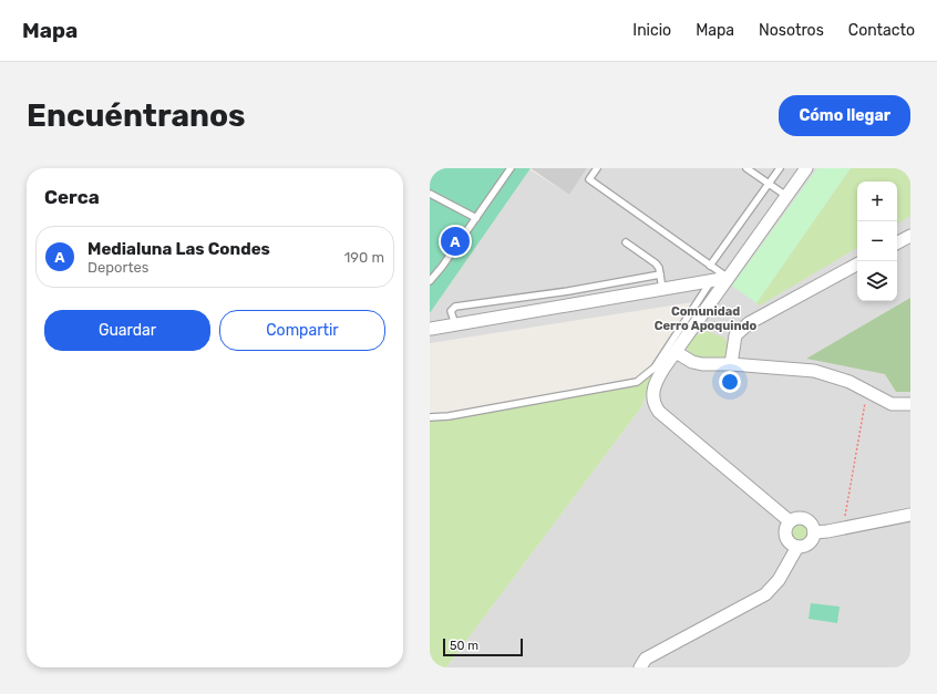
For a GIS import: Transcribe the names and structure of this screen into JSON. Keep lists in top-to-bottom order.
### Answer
{
  "districts": ["Comunidad Cerro Apoquindo"],
  "scale_bar": "50 m",
  "page": {
    "header": "Mapa",
    "nav": [
      "Inicio",
      "Mapa",
      "Nosotros",
      "Contacto"
    ],
    "buttons": [
      "Cómo llegar",
      ["Guardar", "Compartir"]
    ],
    "title": "Encuéntranos",
    "heading": "Cerca",
    "map_buttons": ["+", "−"],
    "pins": "A",
    "list": [
      {
        "mark": "A",
        "name": "Medialuna Las Condes",
        "note": "Deportes",
        "value": "190 m"
      }
    ],
    "scale": "50 m"
  }
}
